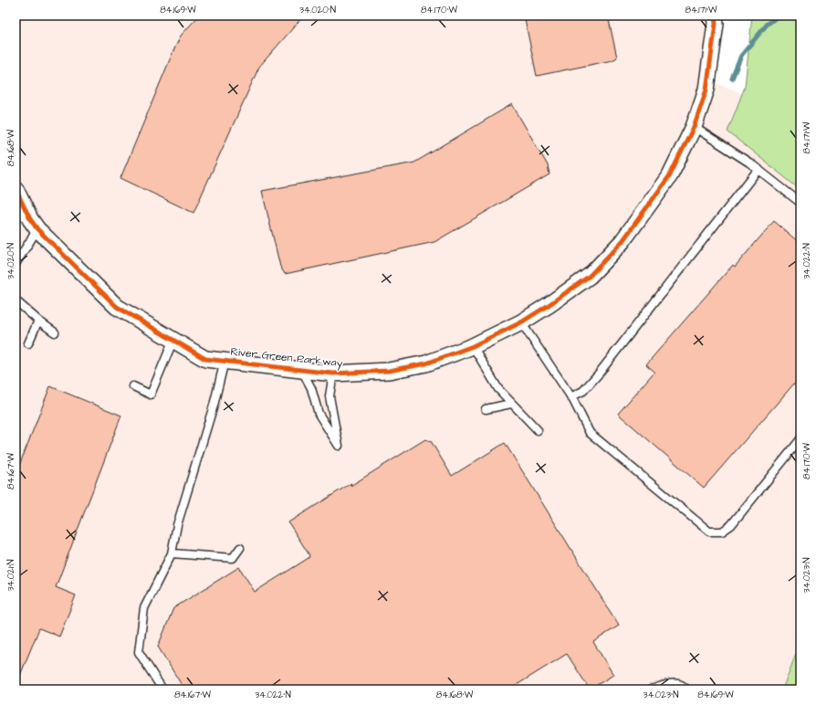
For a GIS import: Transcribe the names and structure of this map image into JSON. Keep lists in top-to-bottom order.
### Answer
{
  "streets": {
    "street": ["River Green Parkway"]
  },
  "coordinates": [
    "84.169°W",
    "34.020°N",
    "84.170°W",
    "84.171°W",
    "84.168°W",
    "34.022°N",
    "84.167°W",
    "34.023°N",
    "34.021°N"
  ]
}
